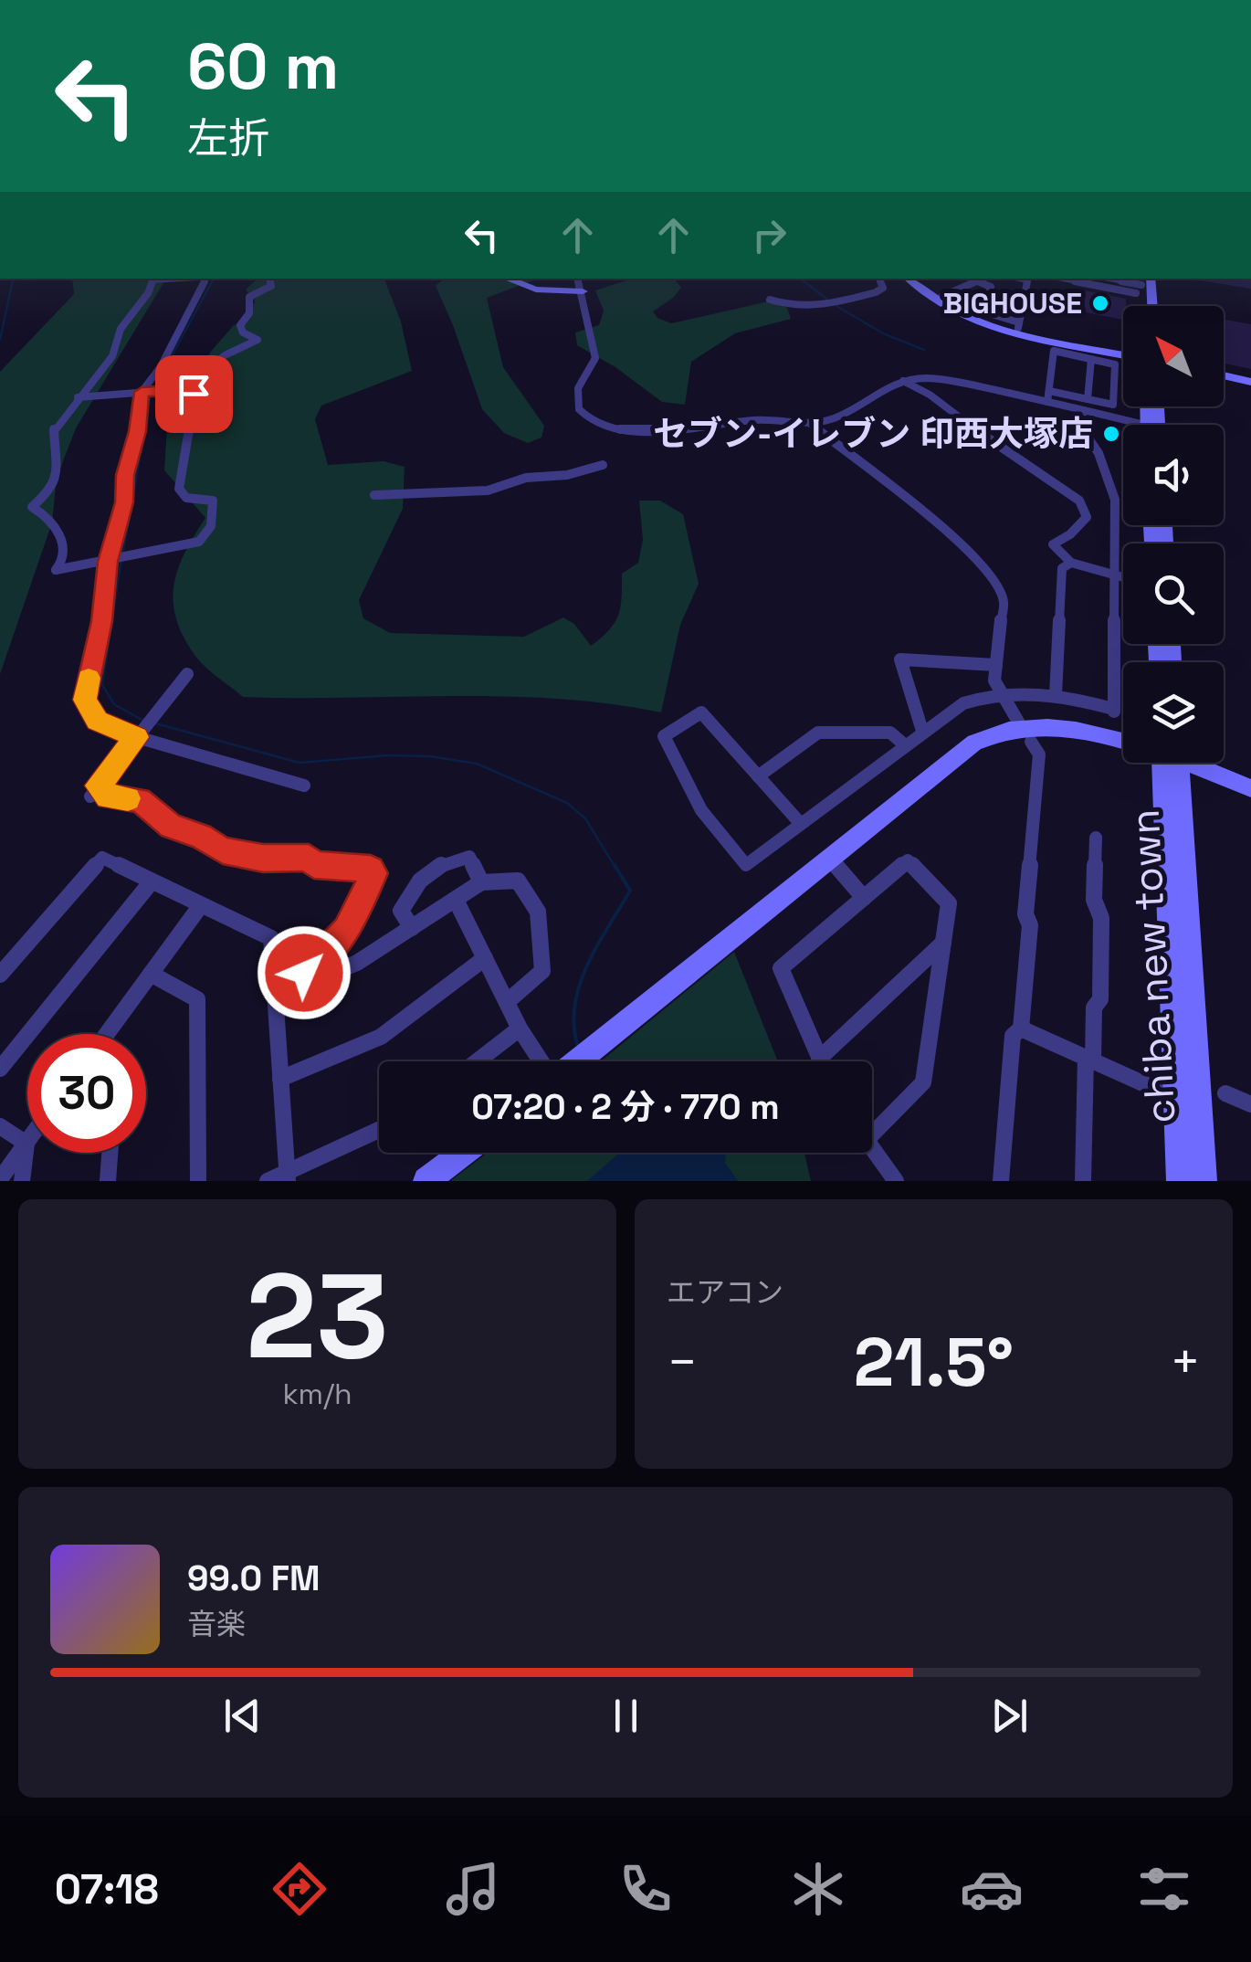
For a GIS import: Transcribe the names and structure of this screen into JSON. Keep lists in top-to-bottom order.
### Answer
{
  "streets": {
    "main road": ["chiba new town"]
  },
  "places": ["BIGHOUSE", "セブン-イレブン 印西大塚店"],
  "north": "top left",
  "page": {
    "turn": ["60 m", "左折"],
    "limit": "30",
    "trip": "07:20 · 2 分 · 770 m",
    "tile": [
      ["23", "km/h"],
      "エアコン"
    ],
    "heat": ["−", "21.5°", "+"],
    "song": ["99.0 FM", "音楽"],
    "tabs": "07:18"
  }
}
